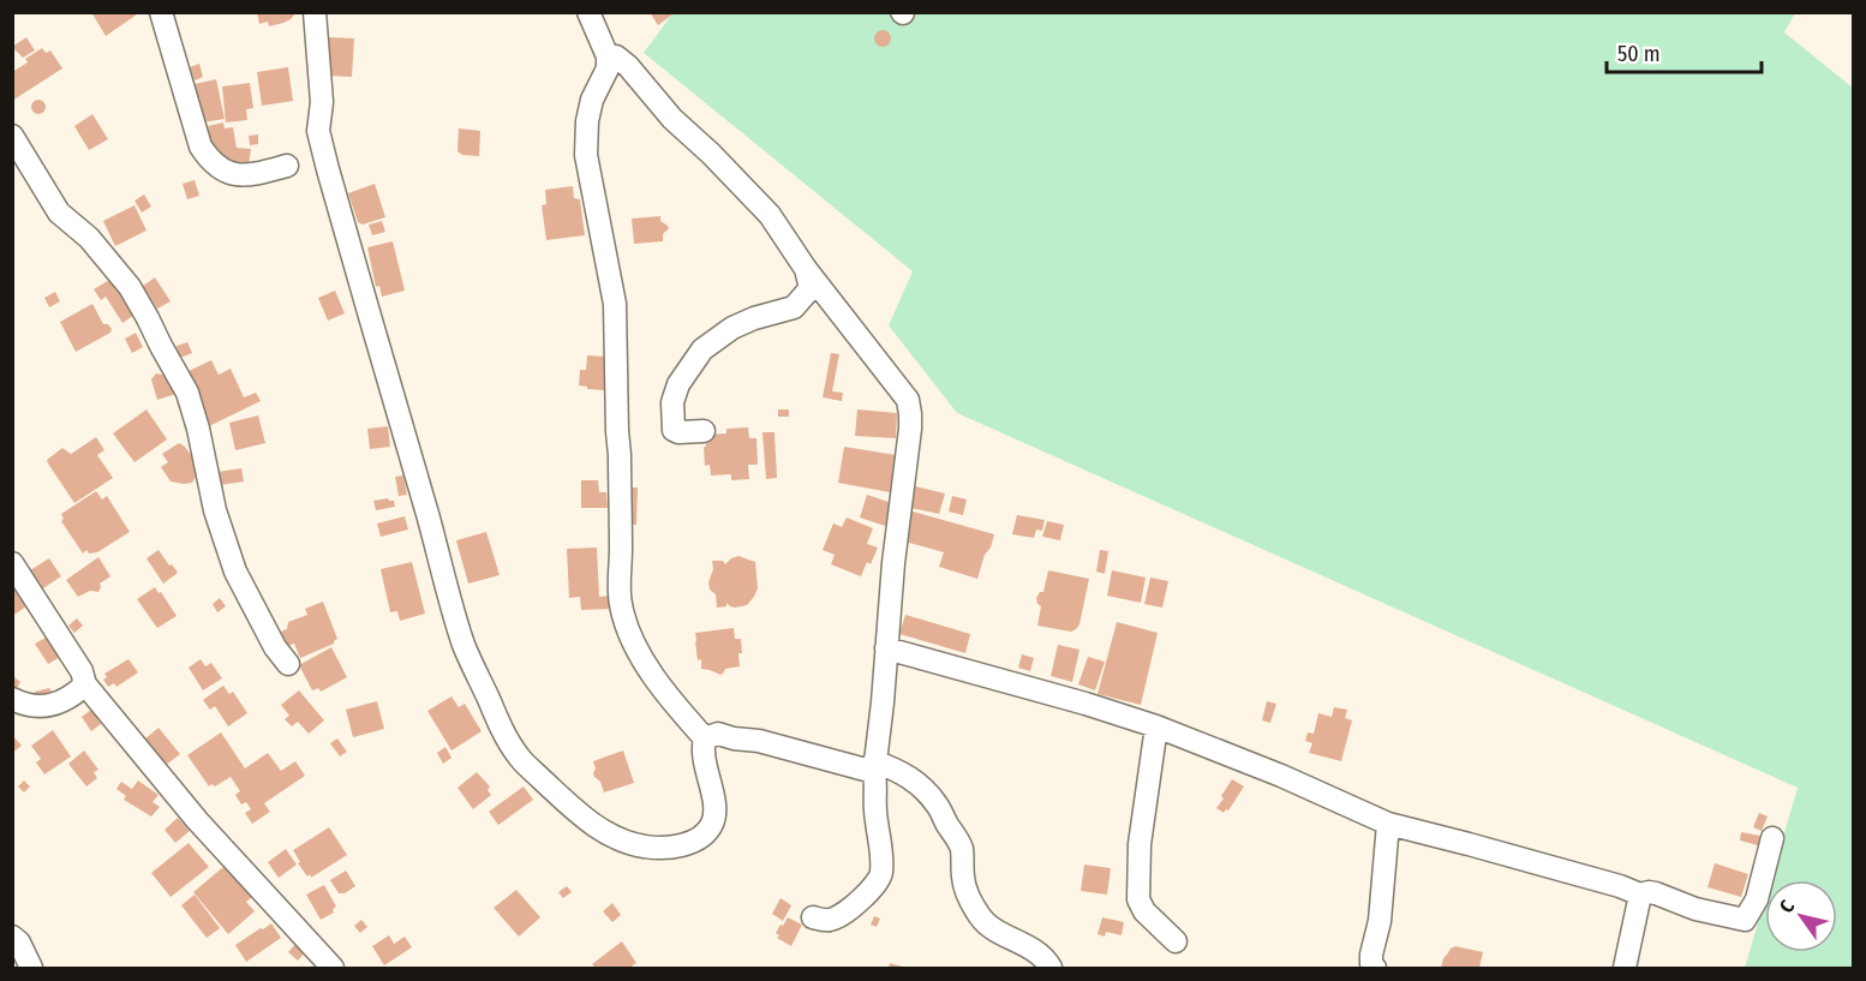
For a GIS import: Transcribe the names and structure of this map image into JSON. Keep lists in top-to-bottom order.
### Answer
{
  "scale_bar": "50 m",
  "north": "top left"
}
